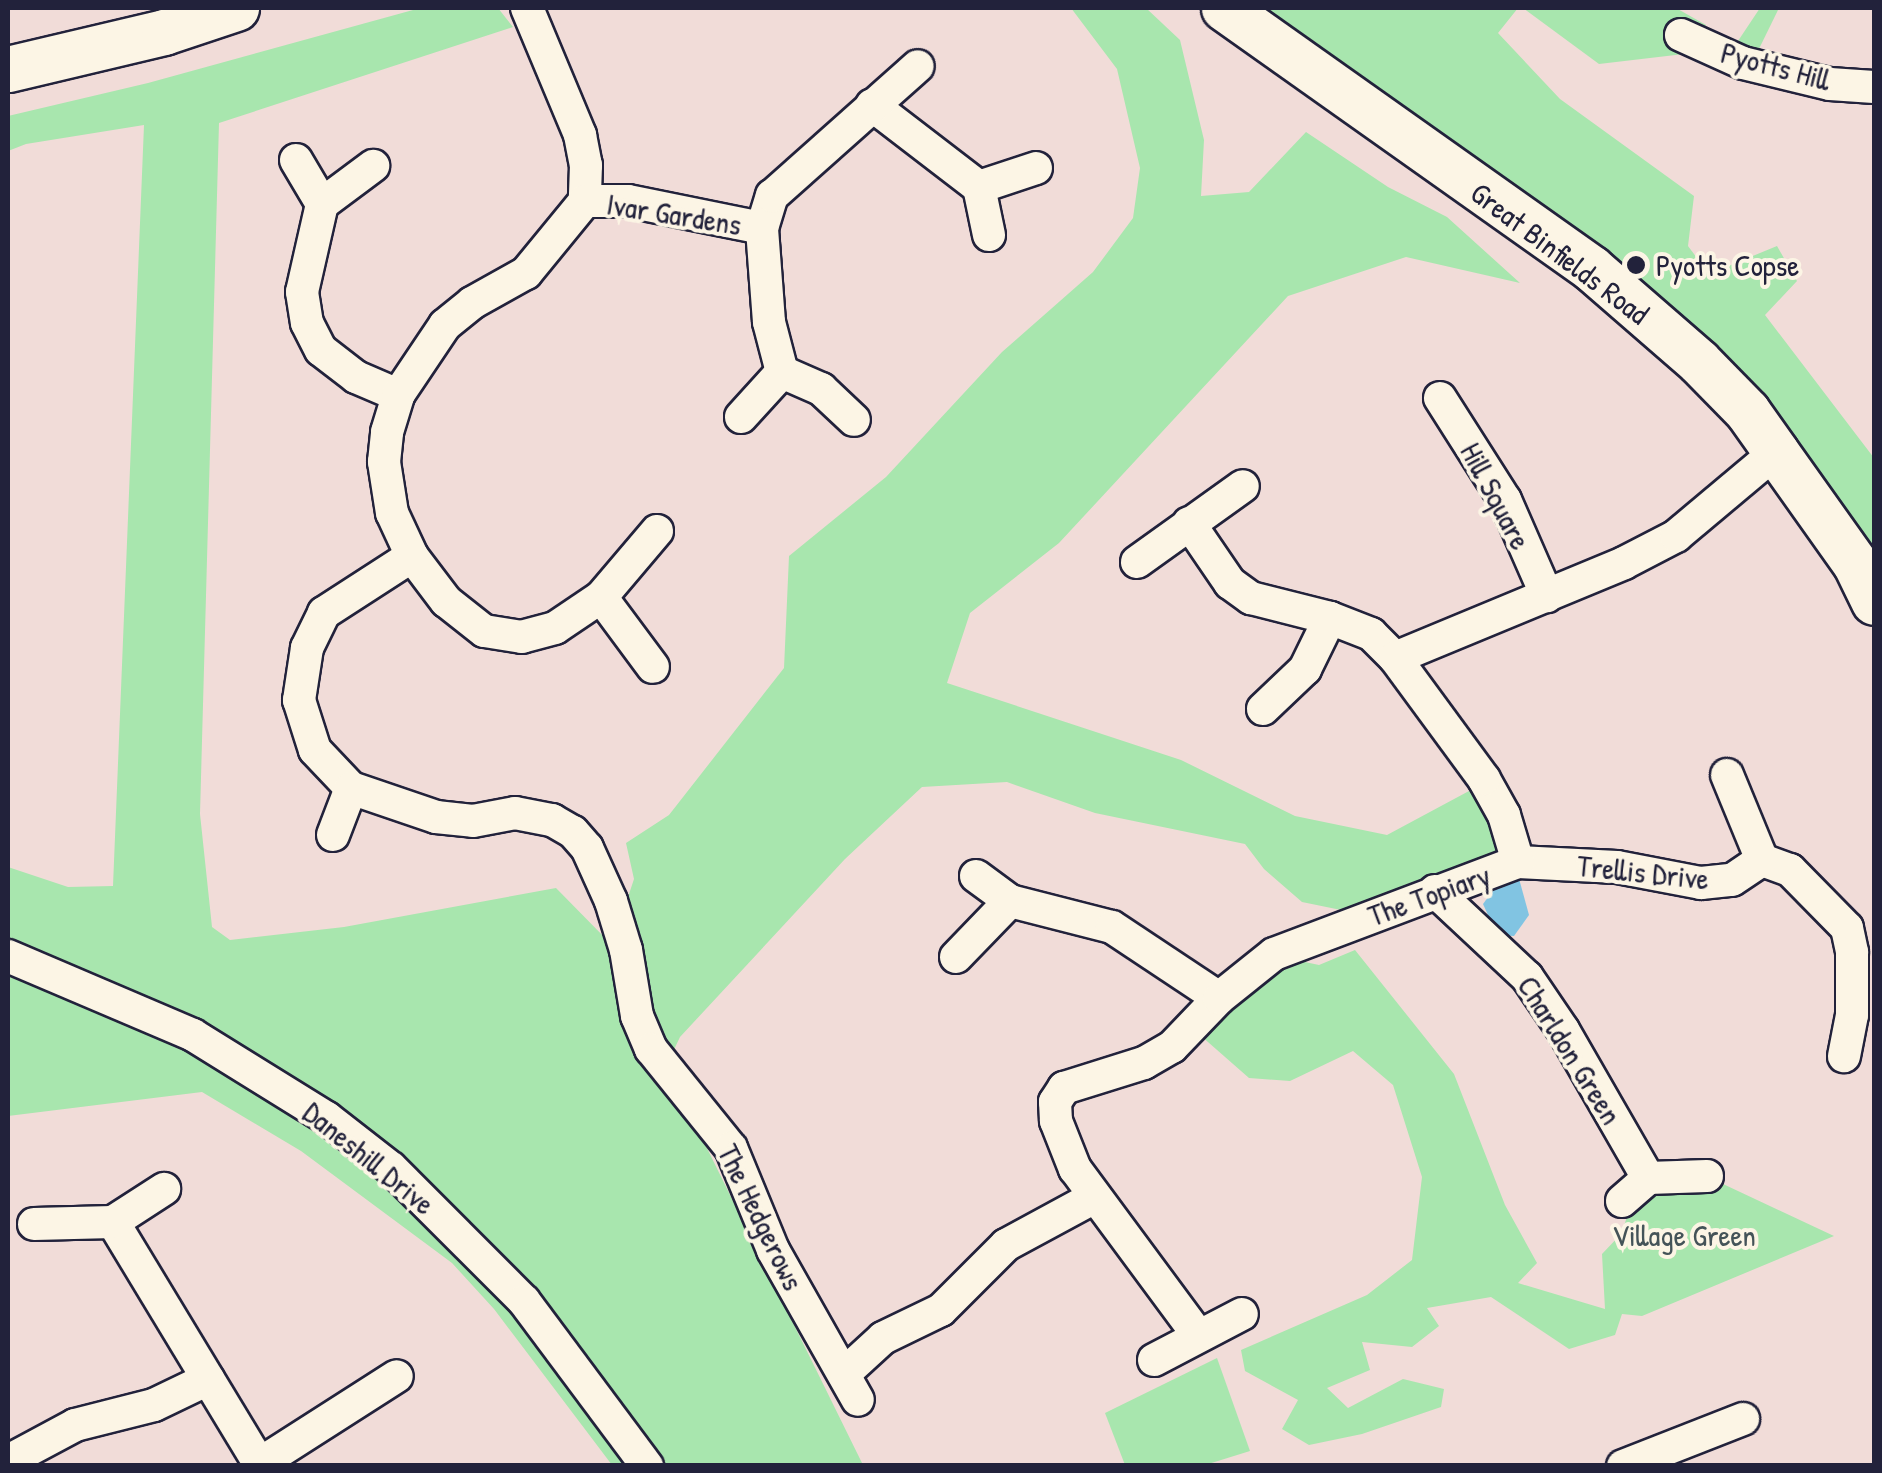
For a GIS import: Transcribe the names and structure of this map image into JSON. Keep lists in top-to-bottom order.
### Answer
{
  "streets": {
    "street": [
      "Pyotts Hill",
      "Ivar Gardens",
      "Great Binfields Road",
      "Hill Square",
      "Trellis Drive",
      "The Topiary",
      "Charldon Green",
      "Daneshill Drive",
      "The Hedgerows"
    ]
  },
  "crossings": [
    ["Trellis Drive", "The Topiary"],
    ["The Topiary", "Charldon Green"],
    ["The Topiary", "The Hedgerows"]
  ],
  "parks": ["Village Green"],
  "places": ["Pyotts Copse"]
}
